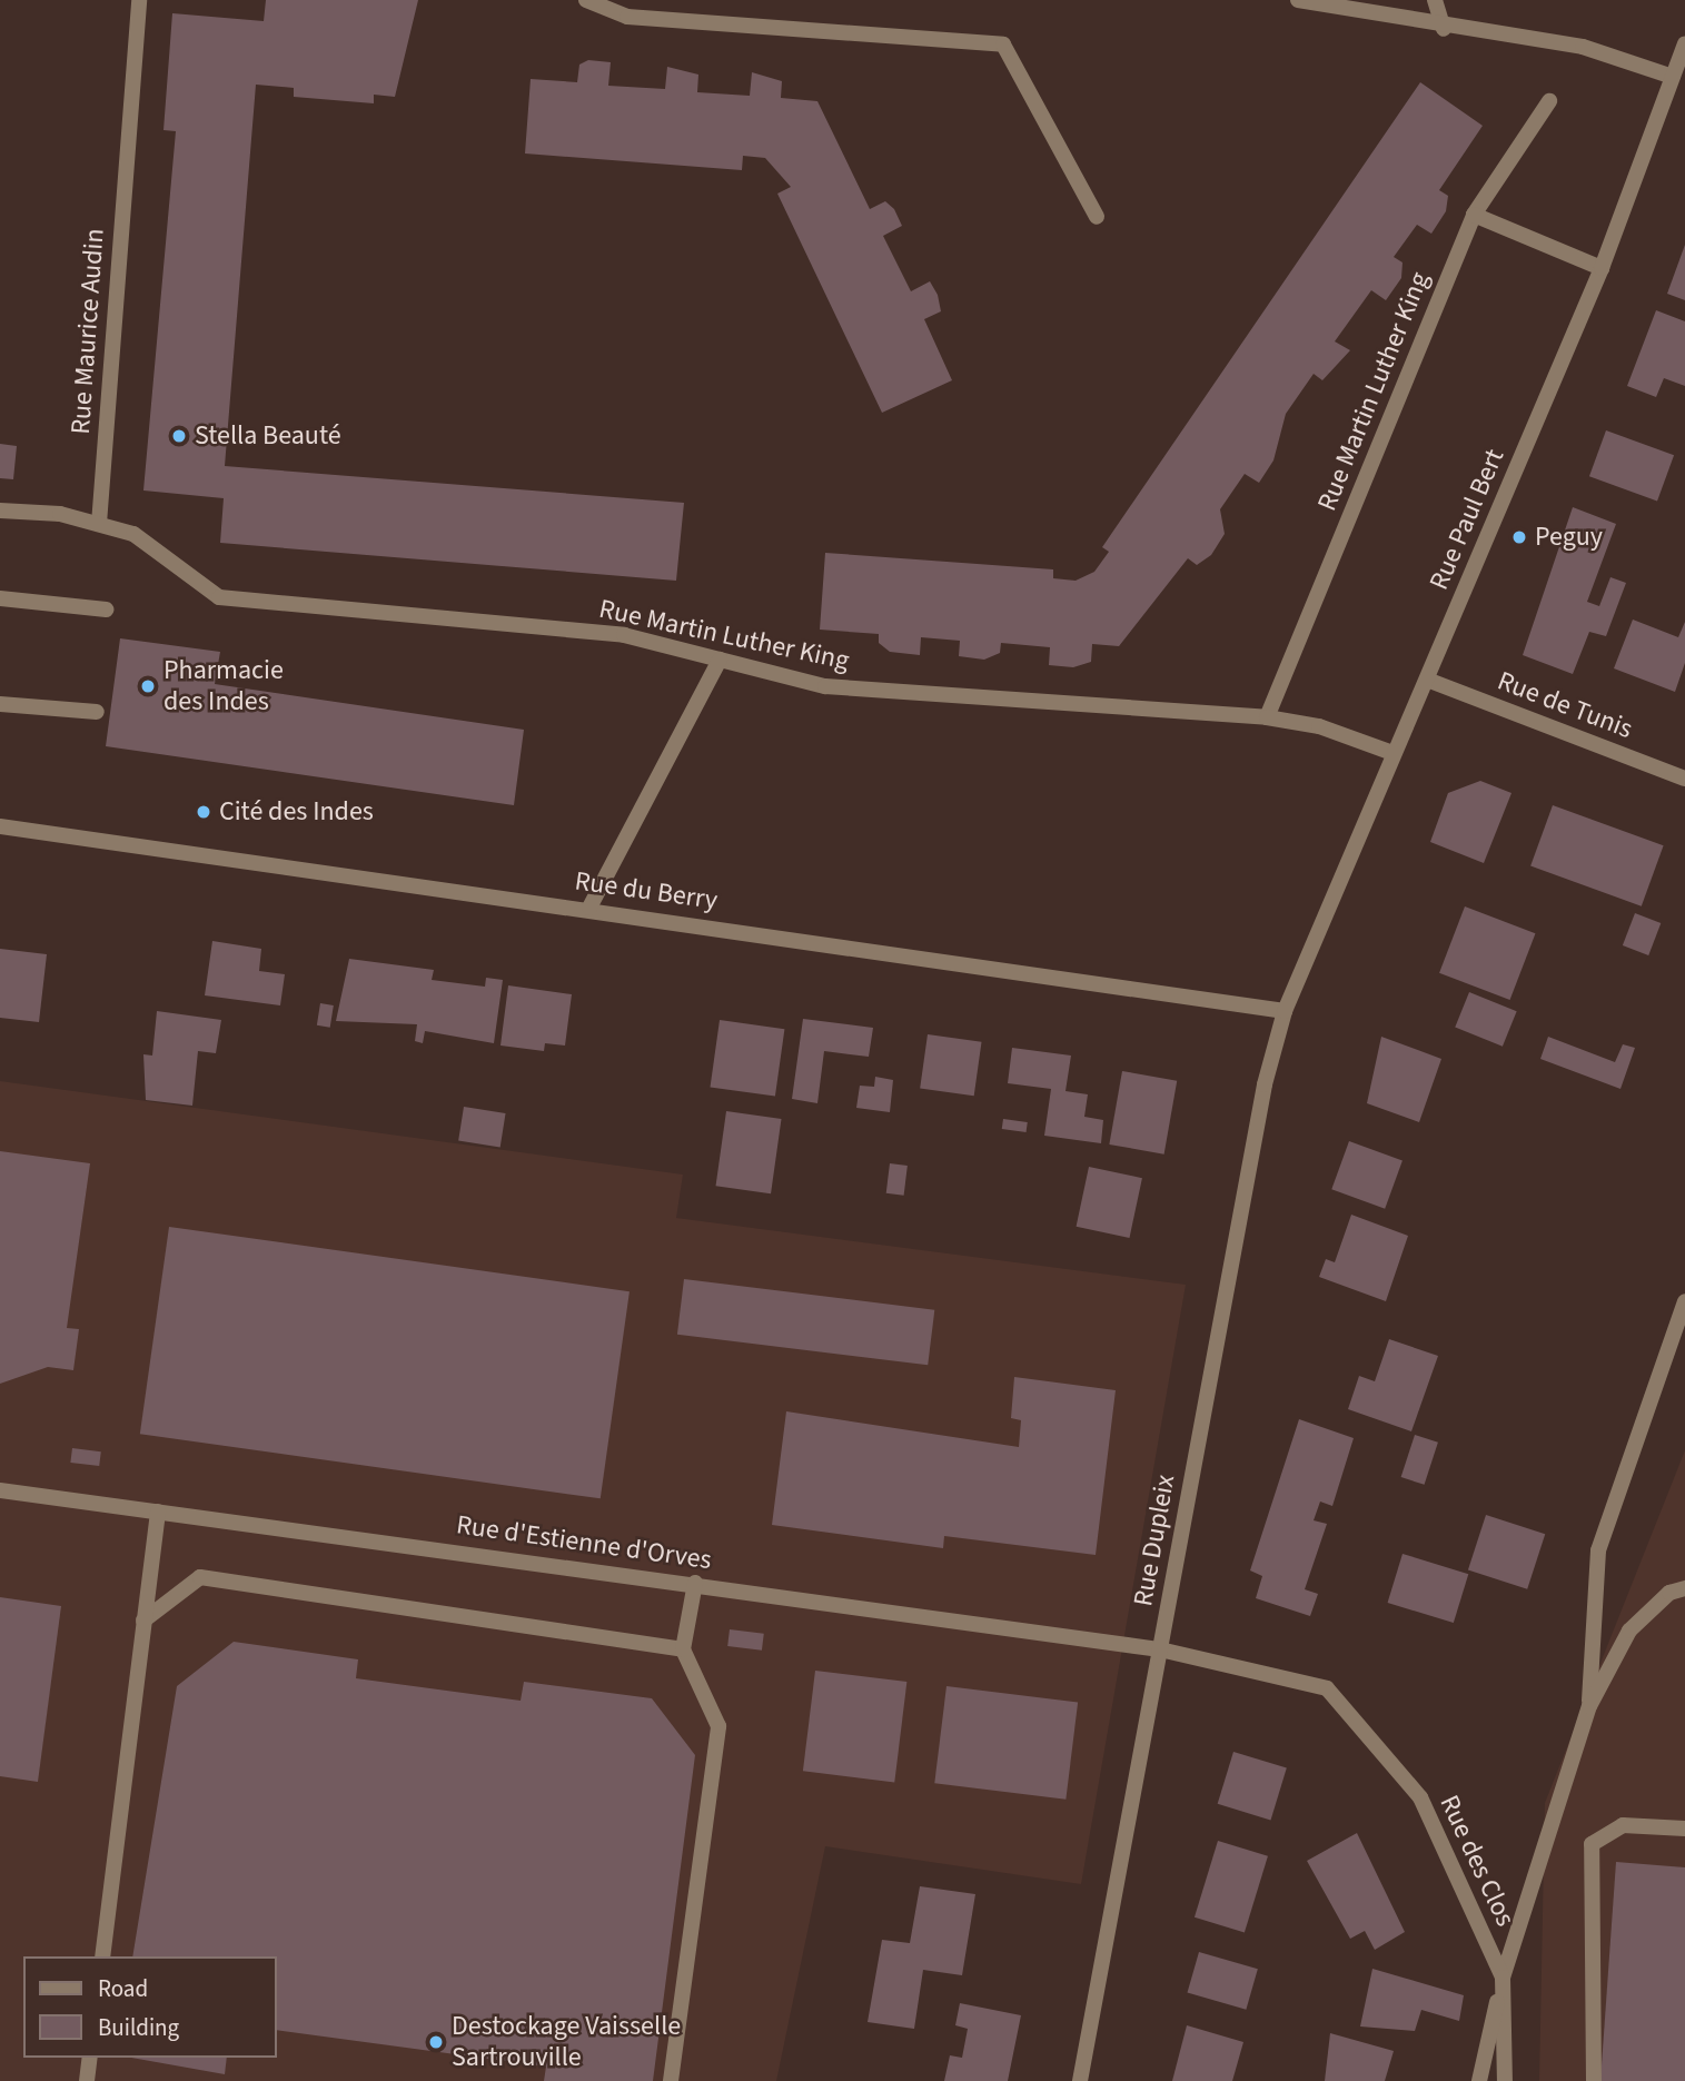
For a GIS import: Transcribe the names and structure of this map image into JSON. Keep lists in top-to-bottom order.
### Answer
{
  "streets": {
    "street": [
      "Rue Maurice Audin",
      "Rue Martin Luther King",
      "Rue Paul Bert",
      "Rue de Tunis",
      "Rue du Berry",
      "Rue Dupleix",
      "Rue d'Estienne d'Orves",
      "Rue des Clos"
    ]
  },
  "crossings": [
    ["Rue Maurice Audin", "Rue Martin Luther King"],
    ["Rue Martin Luther King", "Rue Paul Bert"],
    ["Rue Paul Bert", "Rue de Tunis"],
    ["Rue Paul Bert", "Rue du Berry"],
    ["Rue Paul Bert", "Rue Dupleix"],
    ["Rue du Berry", "Rue Dupleix"],
    ["Rue Dupleix", "Rue d'Estienne d'Orves"],
    ["Rue Dupleix", "Rue des Clos"],
    ["Rue d'Estienne d'Orves", "Rue des Clos"]
  ],
  "places": [
    "Stella Beauté",
    "Peguy",
    "Pharmacie des Indes",
    "Cité des Indes",
    "Destockage Vaisselle Sartrouville"
  ],
  "legend": ["Road", "Building"]
}
